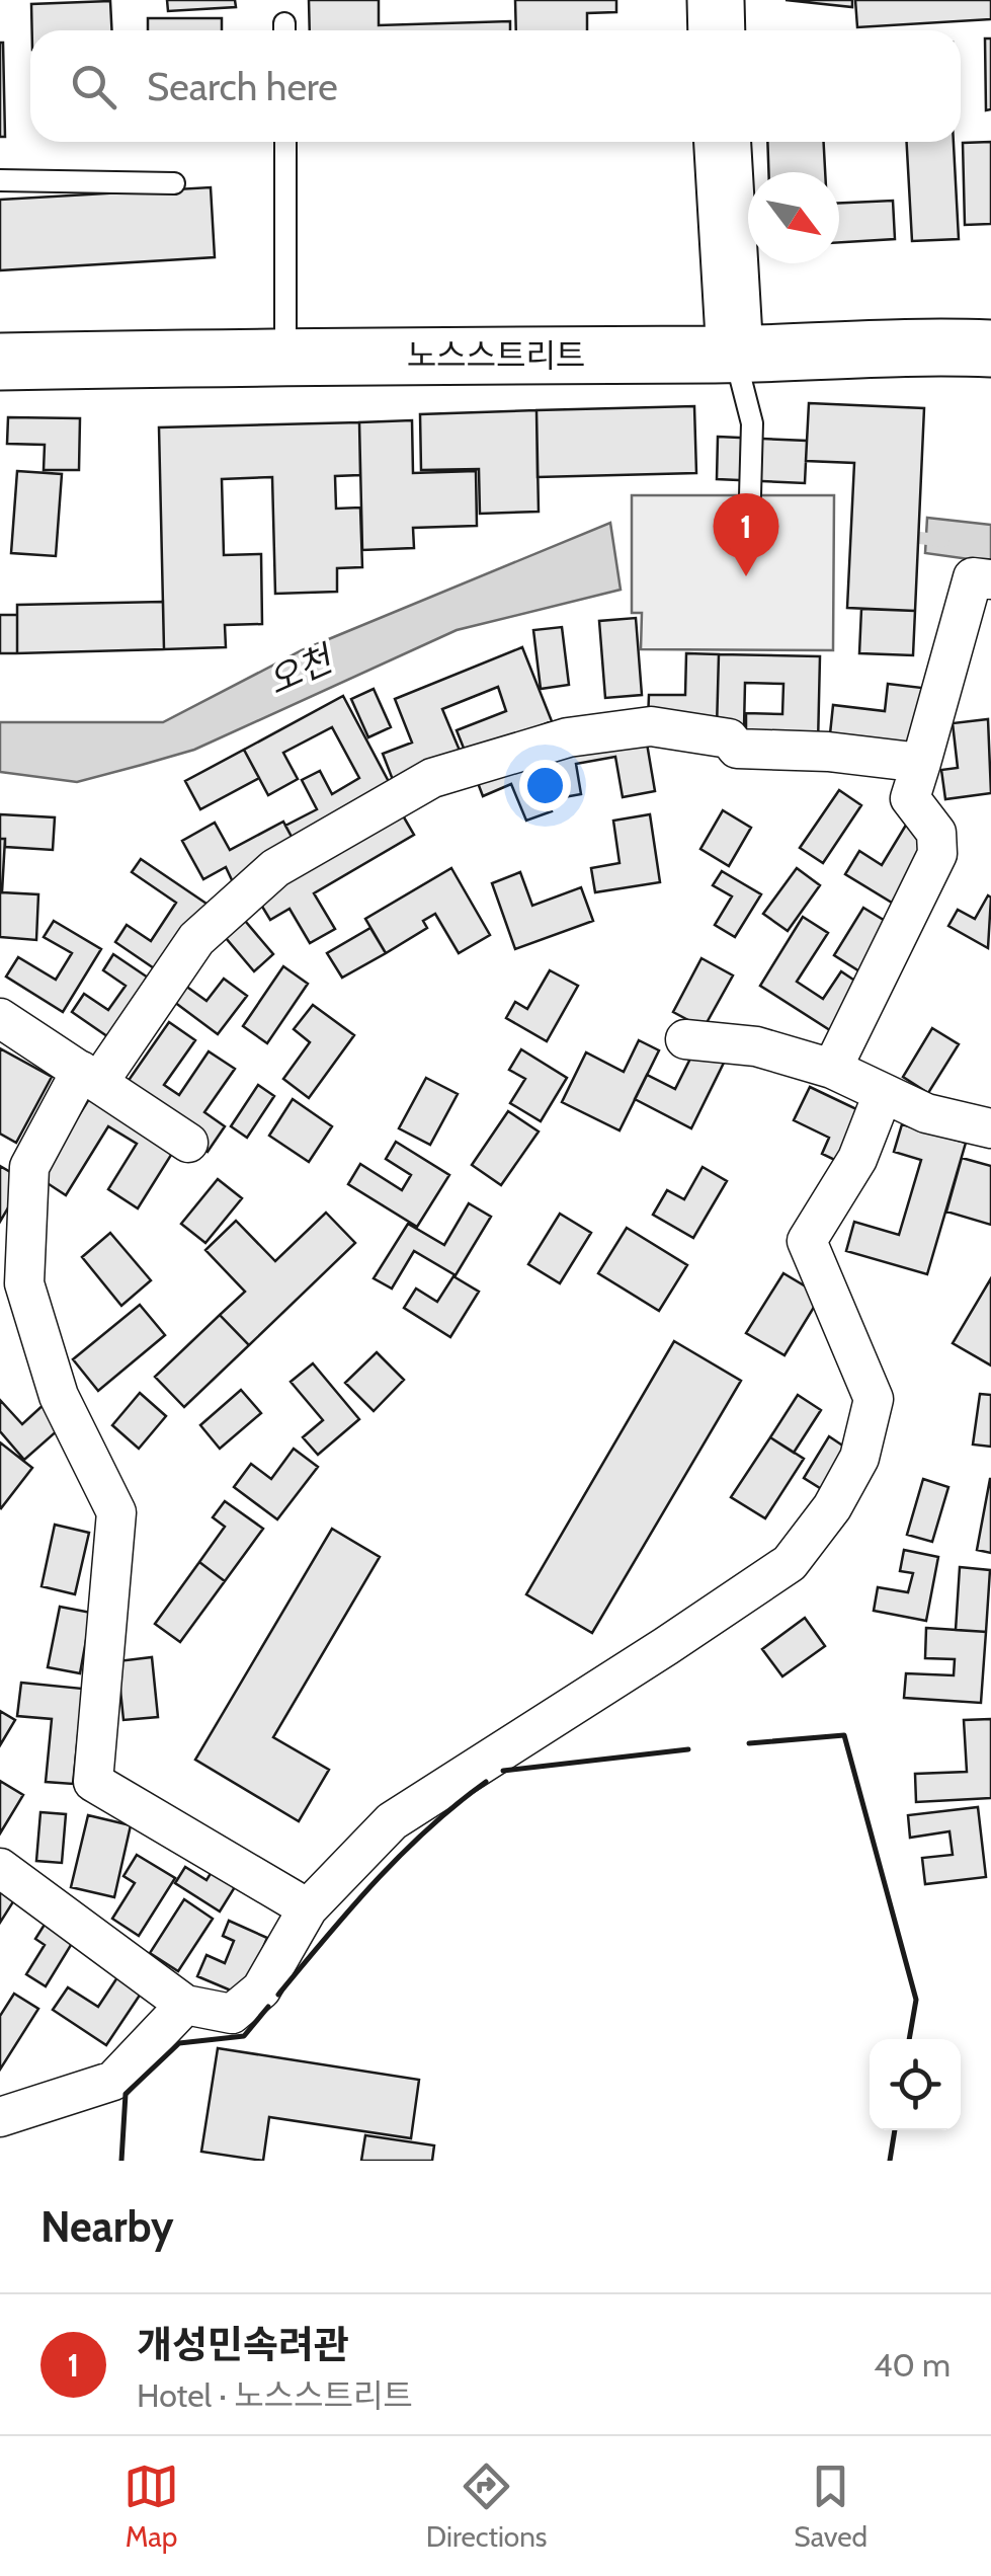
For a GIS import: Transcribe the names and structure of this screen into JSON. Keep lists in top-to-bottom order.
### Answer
{
  "streets": {
    "main road": ["노스스트리트"]
  },
  "water": ["오천"],
  "north": "bottom right",
  "page": {
    "search": "Search here",
    "pins": "1",
    "heading": "Nearby",
    "list": [
      {
        "mark": "1",
        "name": "개성민속려관",
        "note": "Hotel · 노스스트리트",
        "value": "40 m"
      }
    ],
    "nav": ["Map", "Directions", "Saved"]
  }
}
